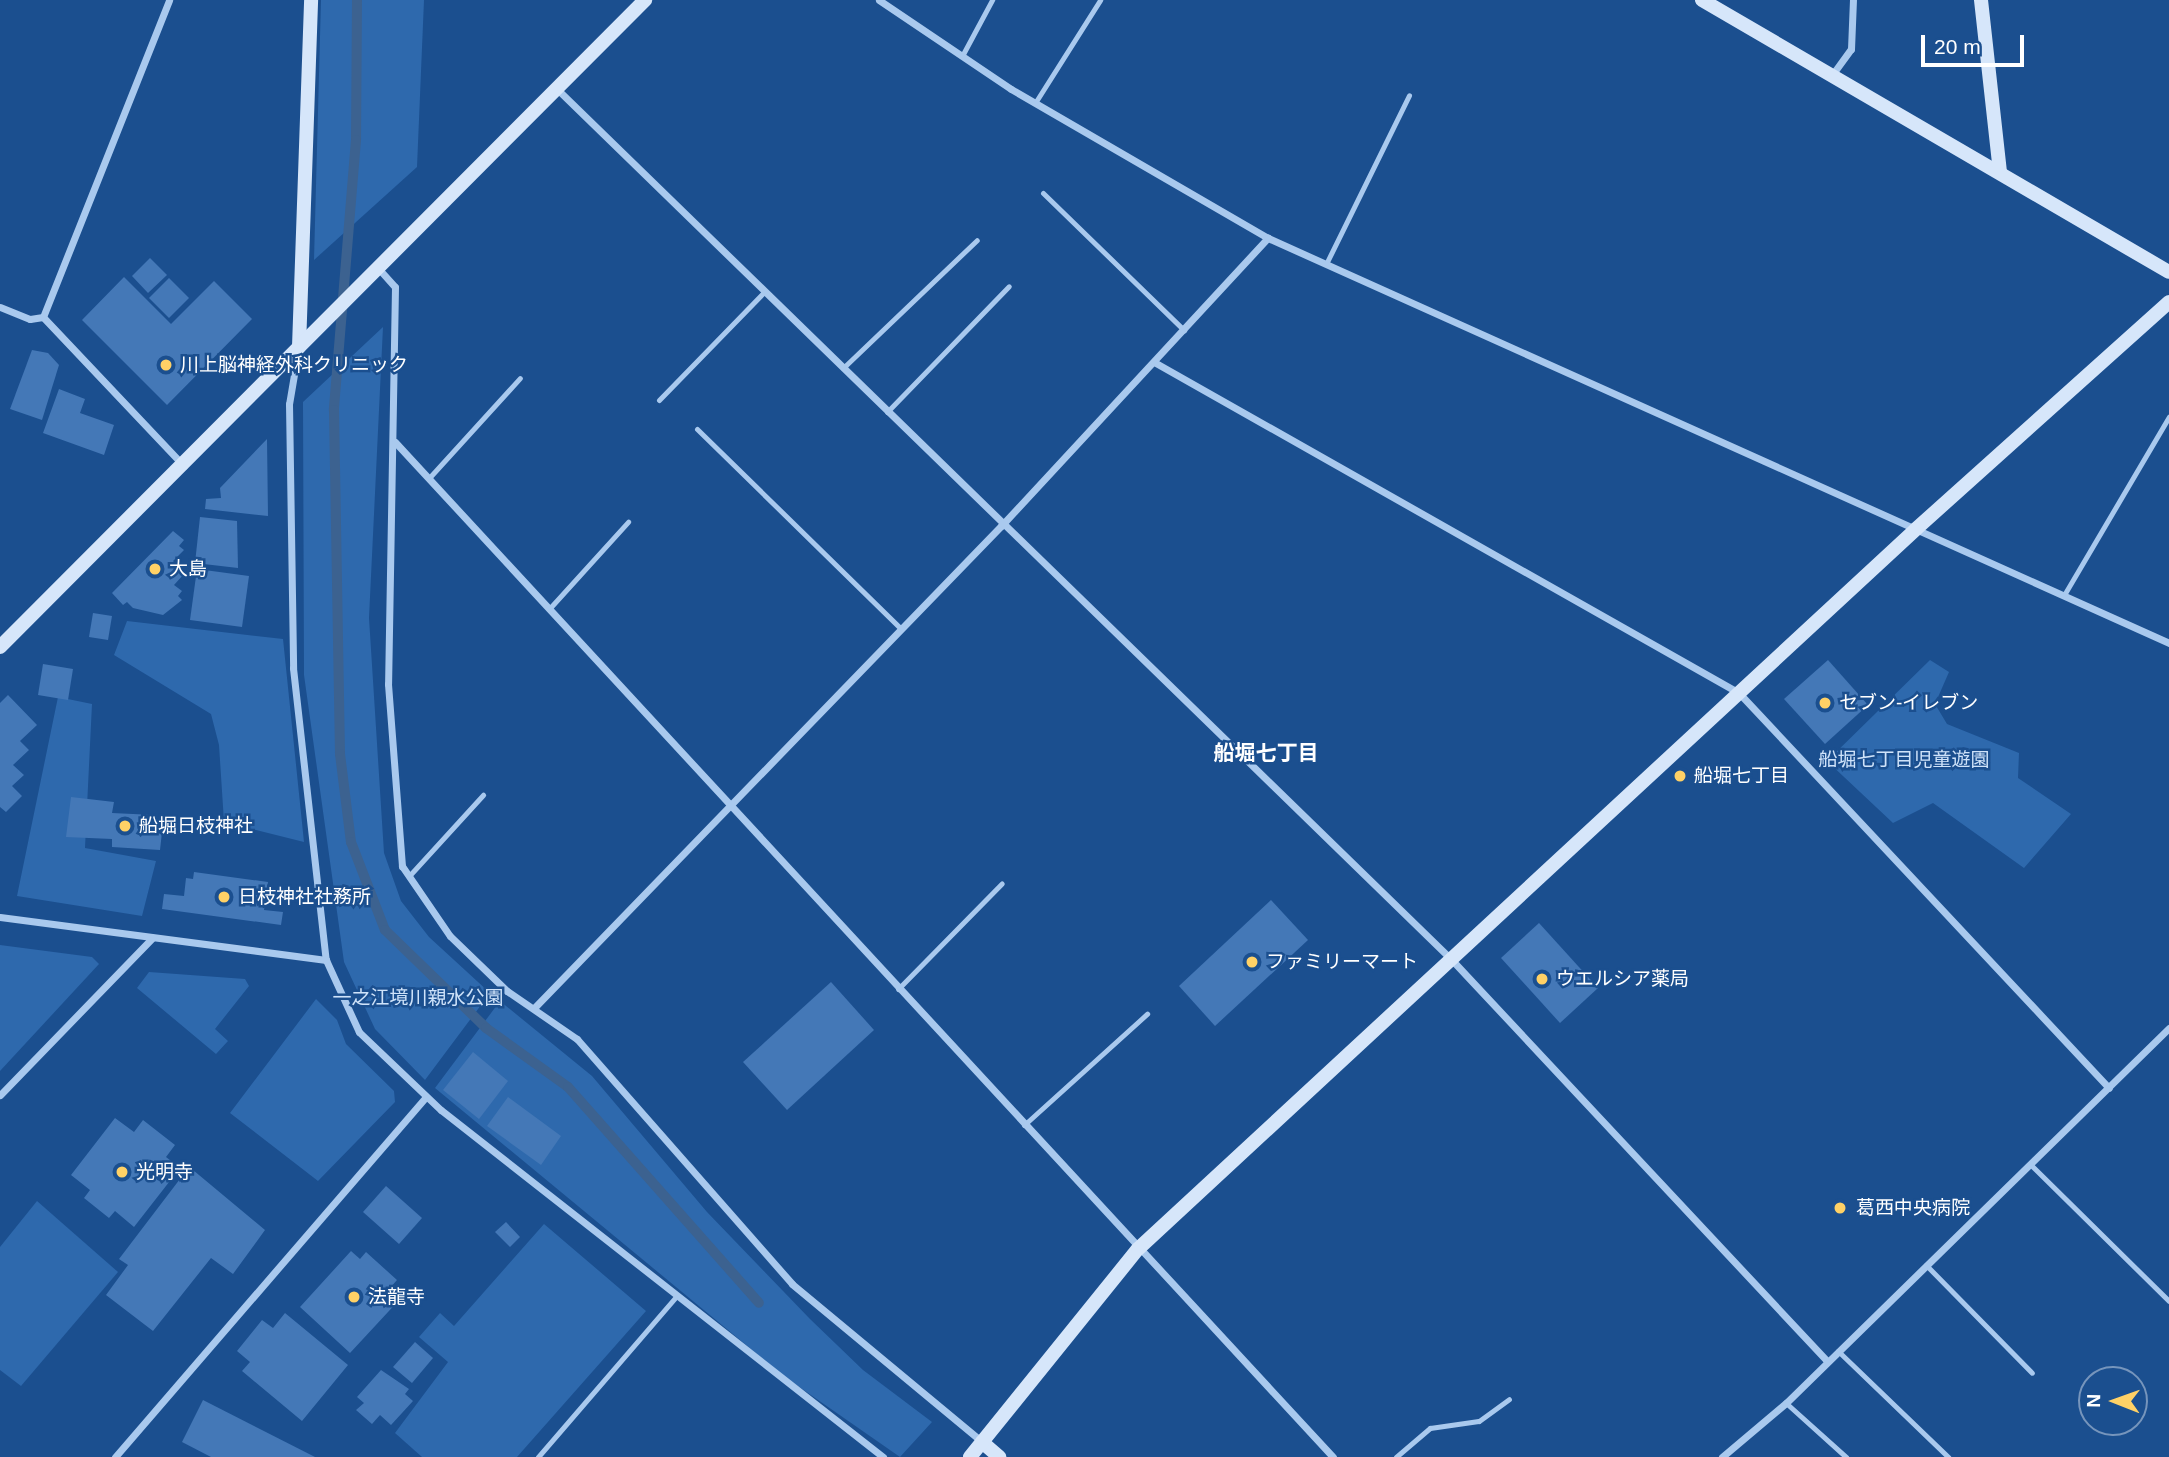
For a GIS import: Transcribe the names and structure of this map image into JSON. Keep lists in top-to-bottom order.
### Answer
{
  "districts": ["船堀七丁目"],
  "parks": ["船堀七丁目児童遊園", "一之江境川親水公園"],
  "places": [
    "川上脳神経外科クリニック",
    "大島",
    "セブン-イレブン",
    "船堀七丁目",
    "船堀日枝神社",
    "日枝神社社務所",
    "ファミリーマート",
    "ウエルシア薬局",
    "光明寺",
    "葛西中央病院",
    "法龍寺"
  ],
  "scale_bar": "20 m",
  "north": "left"
}
